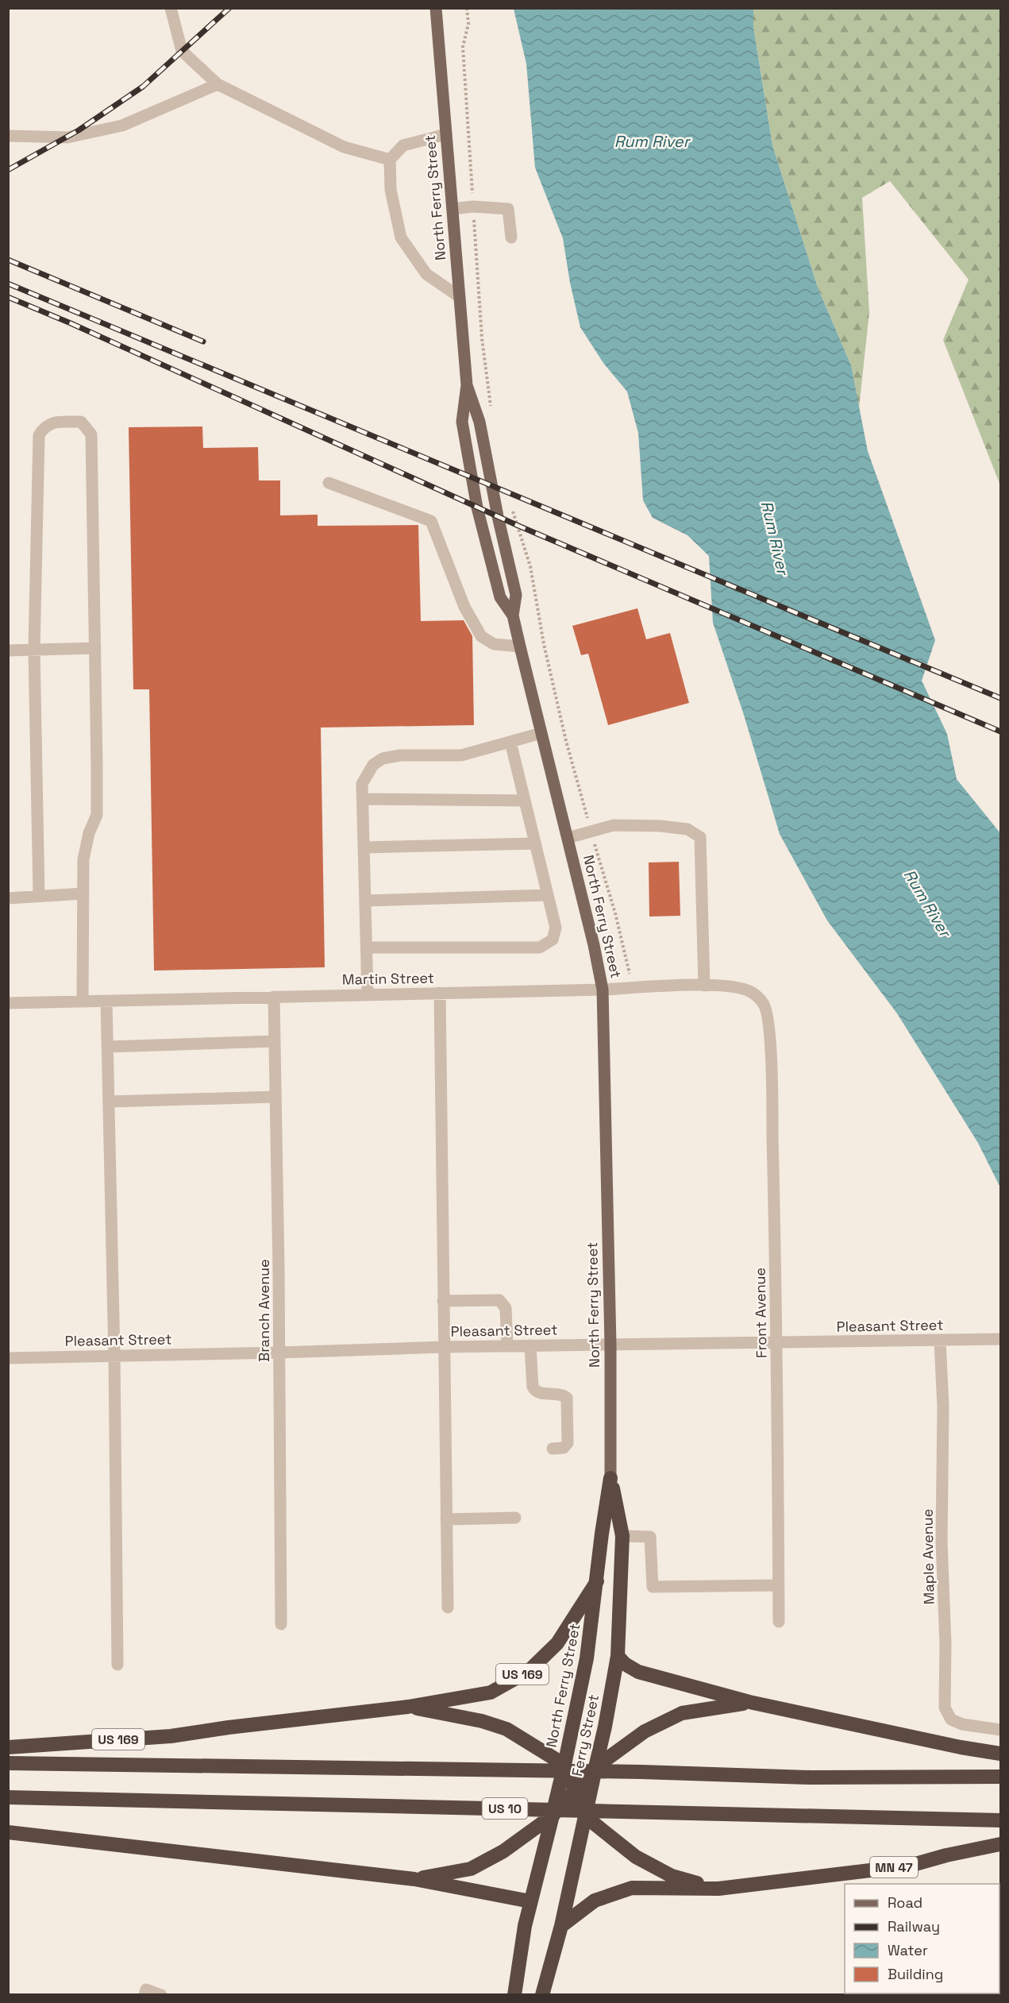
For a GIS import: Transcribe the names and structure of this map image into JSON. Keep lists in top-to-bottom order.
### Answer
{
  "streets": {
    "highway": [
      "North Ferry Street",
      "US 169",
      "Ferry Street",
      "US 10",
      "MN 47"
    ],
    "street": [
      "Martin Street",
      "Branch Avenue",
      "Front Avenue",
      "Pleasant Street",
      "Maple Avenue"
    ]
  },
  "crossings": [
    ["North Ferry Street", "Martin Street"],
    ["North Ferry Street", "Pleasant Street"],
    ["North Ferry Street", "US 169"],
    ["North Ferry Street", "Ferry Street"],
    ["Martin Street", "Branch Avenue"],
    ["Martin Street", "Front Avenue"],
    ["Branch Avenue", "Pleasant Street"],
    ["Front Avenue", "Pleasant Street"],
    ["Pleasant Street", "Maple Avenue"],
    ["Ferry Street", "MN 47"]
  ],
  "water": ["Rum River"],
  "legend": [
    "Road",
    "Railway",
    "Water",
    "Building"
  ]
}
